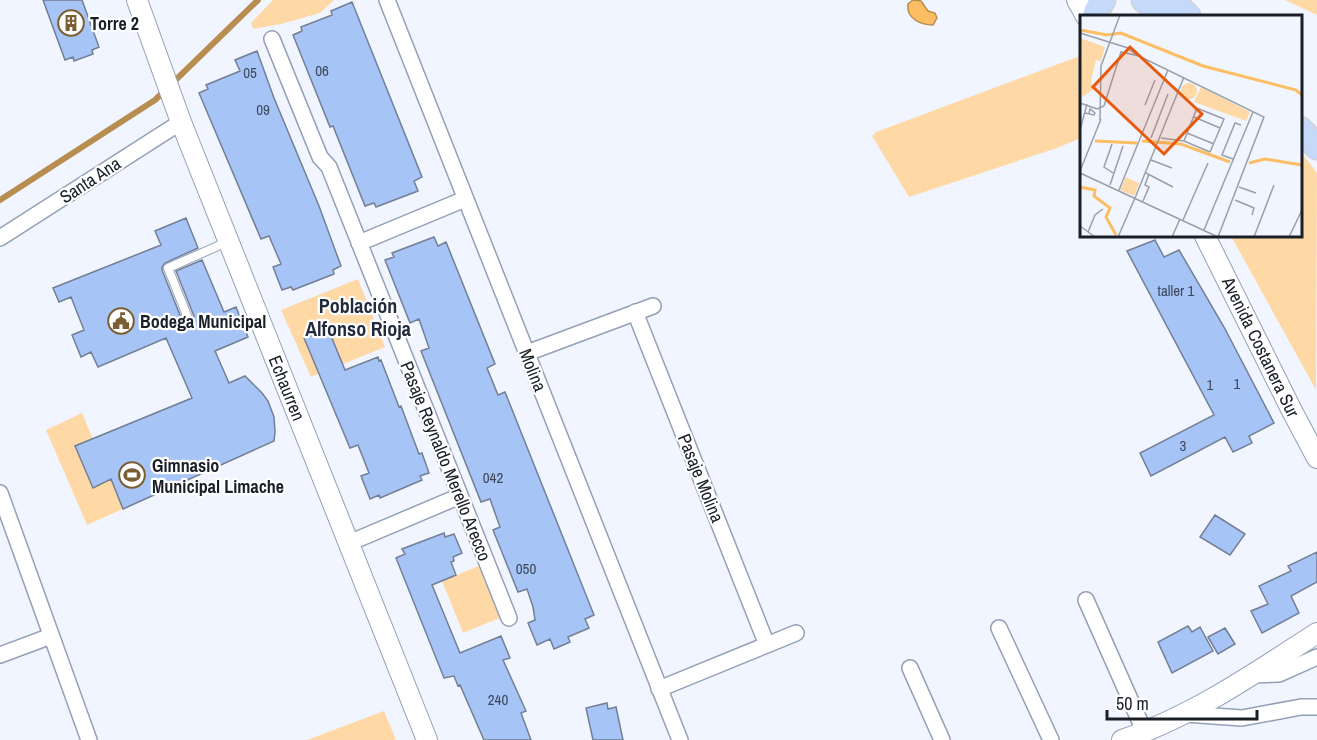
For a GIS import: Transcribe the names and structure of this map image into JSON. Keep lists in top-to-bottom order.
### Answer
{
  "streets": {
    "street": [
      "Santa Ana",
      "Avenida Costanera Sur",
      "Molina",
      "Echaurren",
      "Pasaje Reynaldo Merello Arecco",
      "Pasaje Molina"
    ]
  },
  "crossings": [
    ["Santa Ana", "Echaurren"]
  ],
  "districts": ["Población Alfonso Rioja"],
  "places": {
    "building": ["Torre 2"],
    "public building": ["Bodega Municipal"],
    "sports": ["Gimnasio Municipal Limache"]
  },
  "house_numbers": [
    "06",
    "05",
    "09",
    "taller 1",
    "1",
    "1",
    "3",
    "042",
    "050",
    "240"
  ],
  "scale_bar": "50 m"
}
